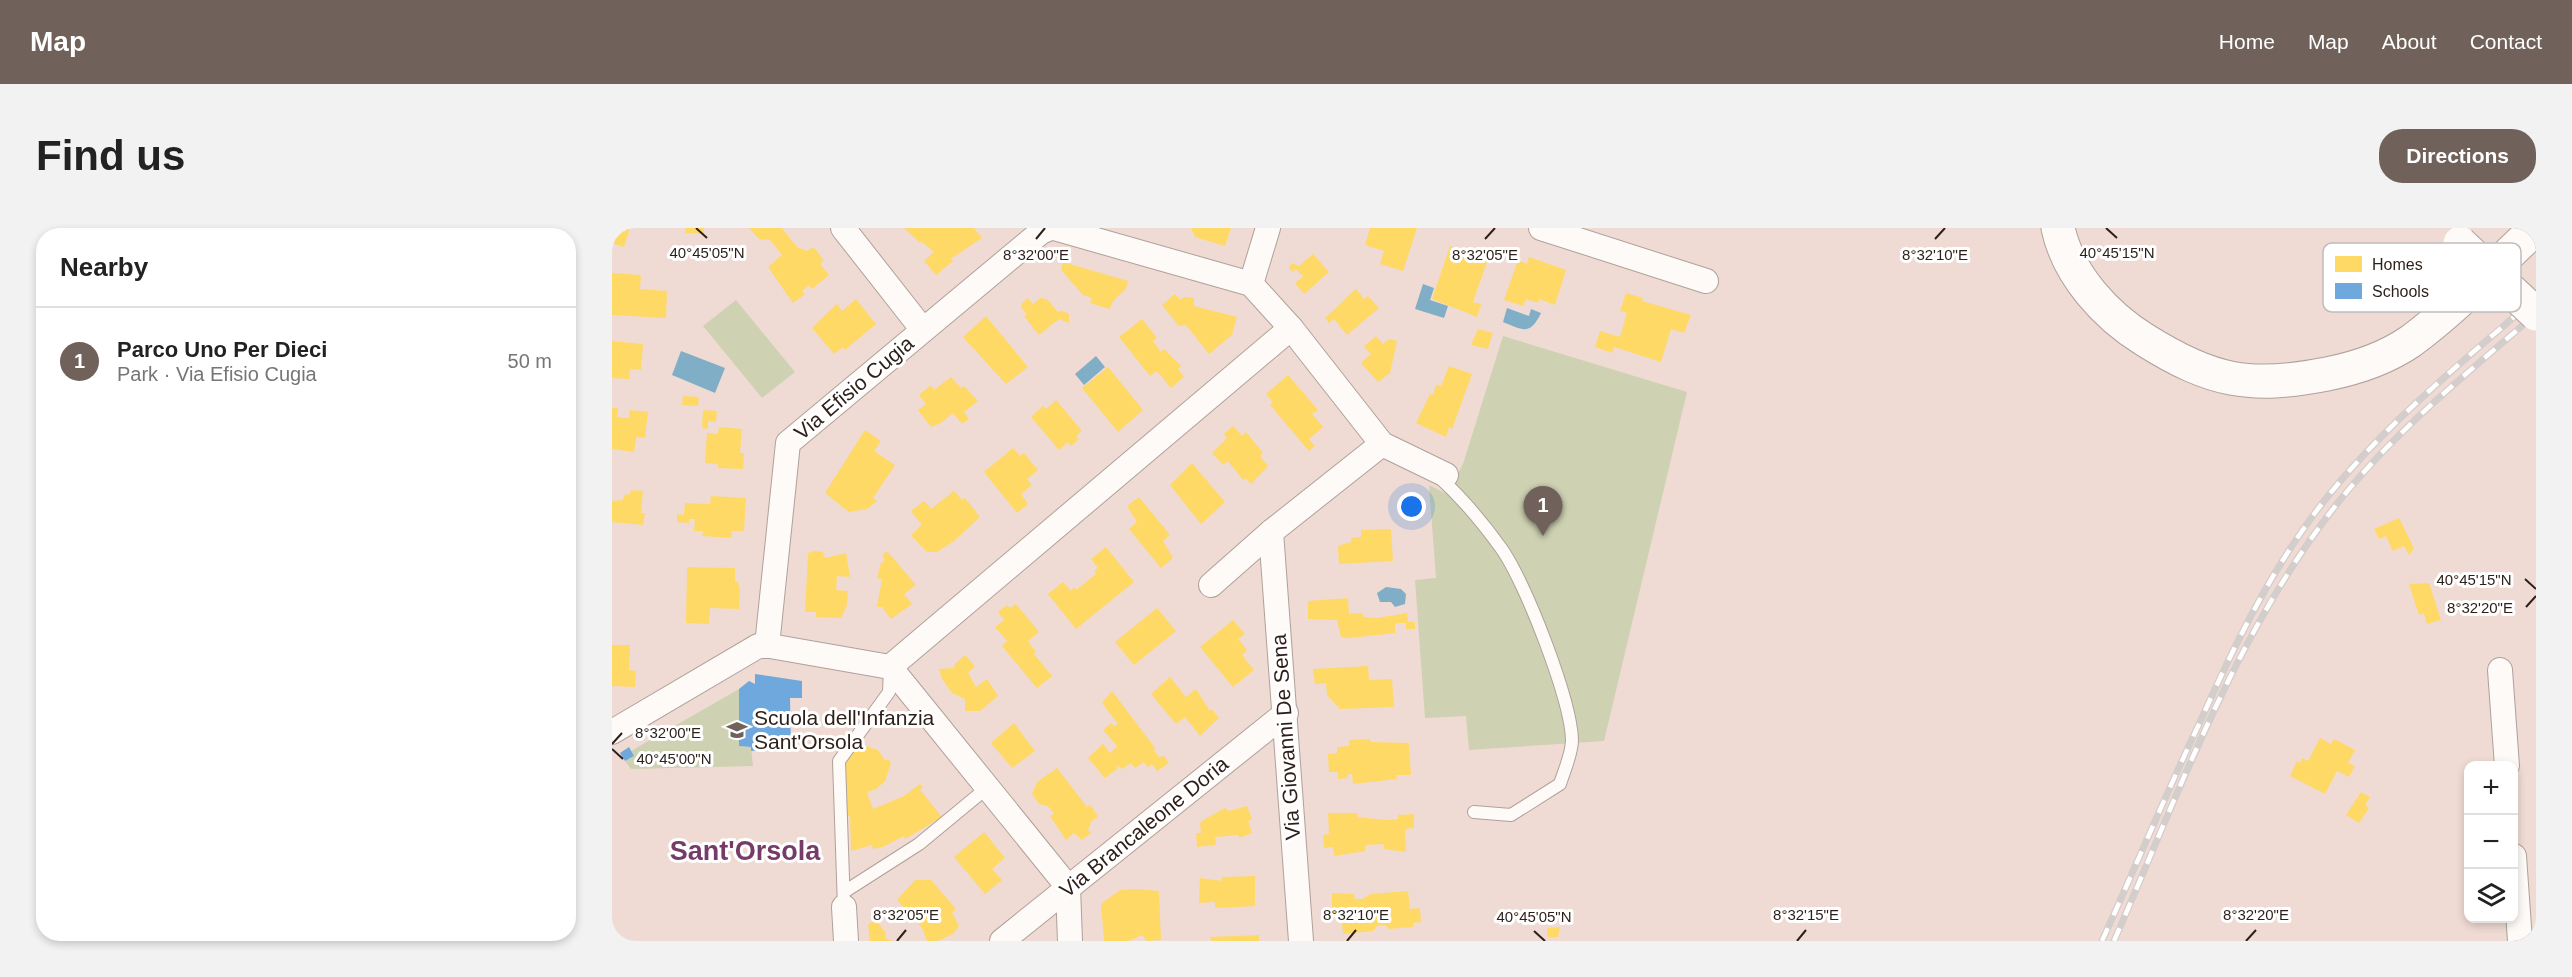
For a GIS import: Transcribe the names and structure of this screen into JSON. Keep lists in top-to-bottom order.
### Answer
{
  "streets": {
    "street": ["Via Efisio Cugia", "Via Giovanni De Sena", "Via Brancaleone Doria"]
  },
  "crossings": [
    ["Via Giovanni De Sena", "Via Brancaleone Doria"]
  ],
  "districts": ["Sant'Orsola"],
  "places": {
    "school or university": ["Scuola dell'Infanzia Sant'Orsola"]
  },
  "legend": ["Homes", "Schools"],
  "page": {
    "header": "Map",
    "nav": [
      "Home",
      "Map",
      "About",
      "Contact"
    ],
    "buttons": "Directions",
    "title": "Find us",
    "heading": "Nearby",
    "list": [
      {
        "mark": "1",
        "name": "Parco Uno Per Dieci",
        "note": "Park · Via Efisio Cugia",
        "value": "50 m"
      }
    ],
    "pins": "1",
    "map_buttons": ["+", "−"]
  },
  "coordinates": [
    "40°45'05\"N",
    "40°45'15\"N",
    "8°32'00\"E",
    "8°32'05\"E",
    "8°32'10\"E",
    "8°32'20\"E",
    "40°45'00\"N",
    "8°32'15\"E"
  ]
}
